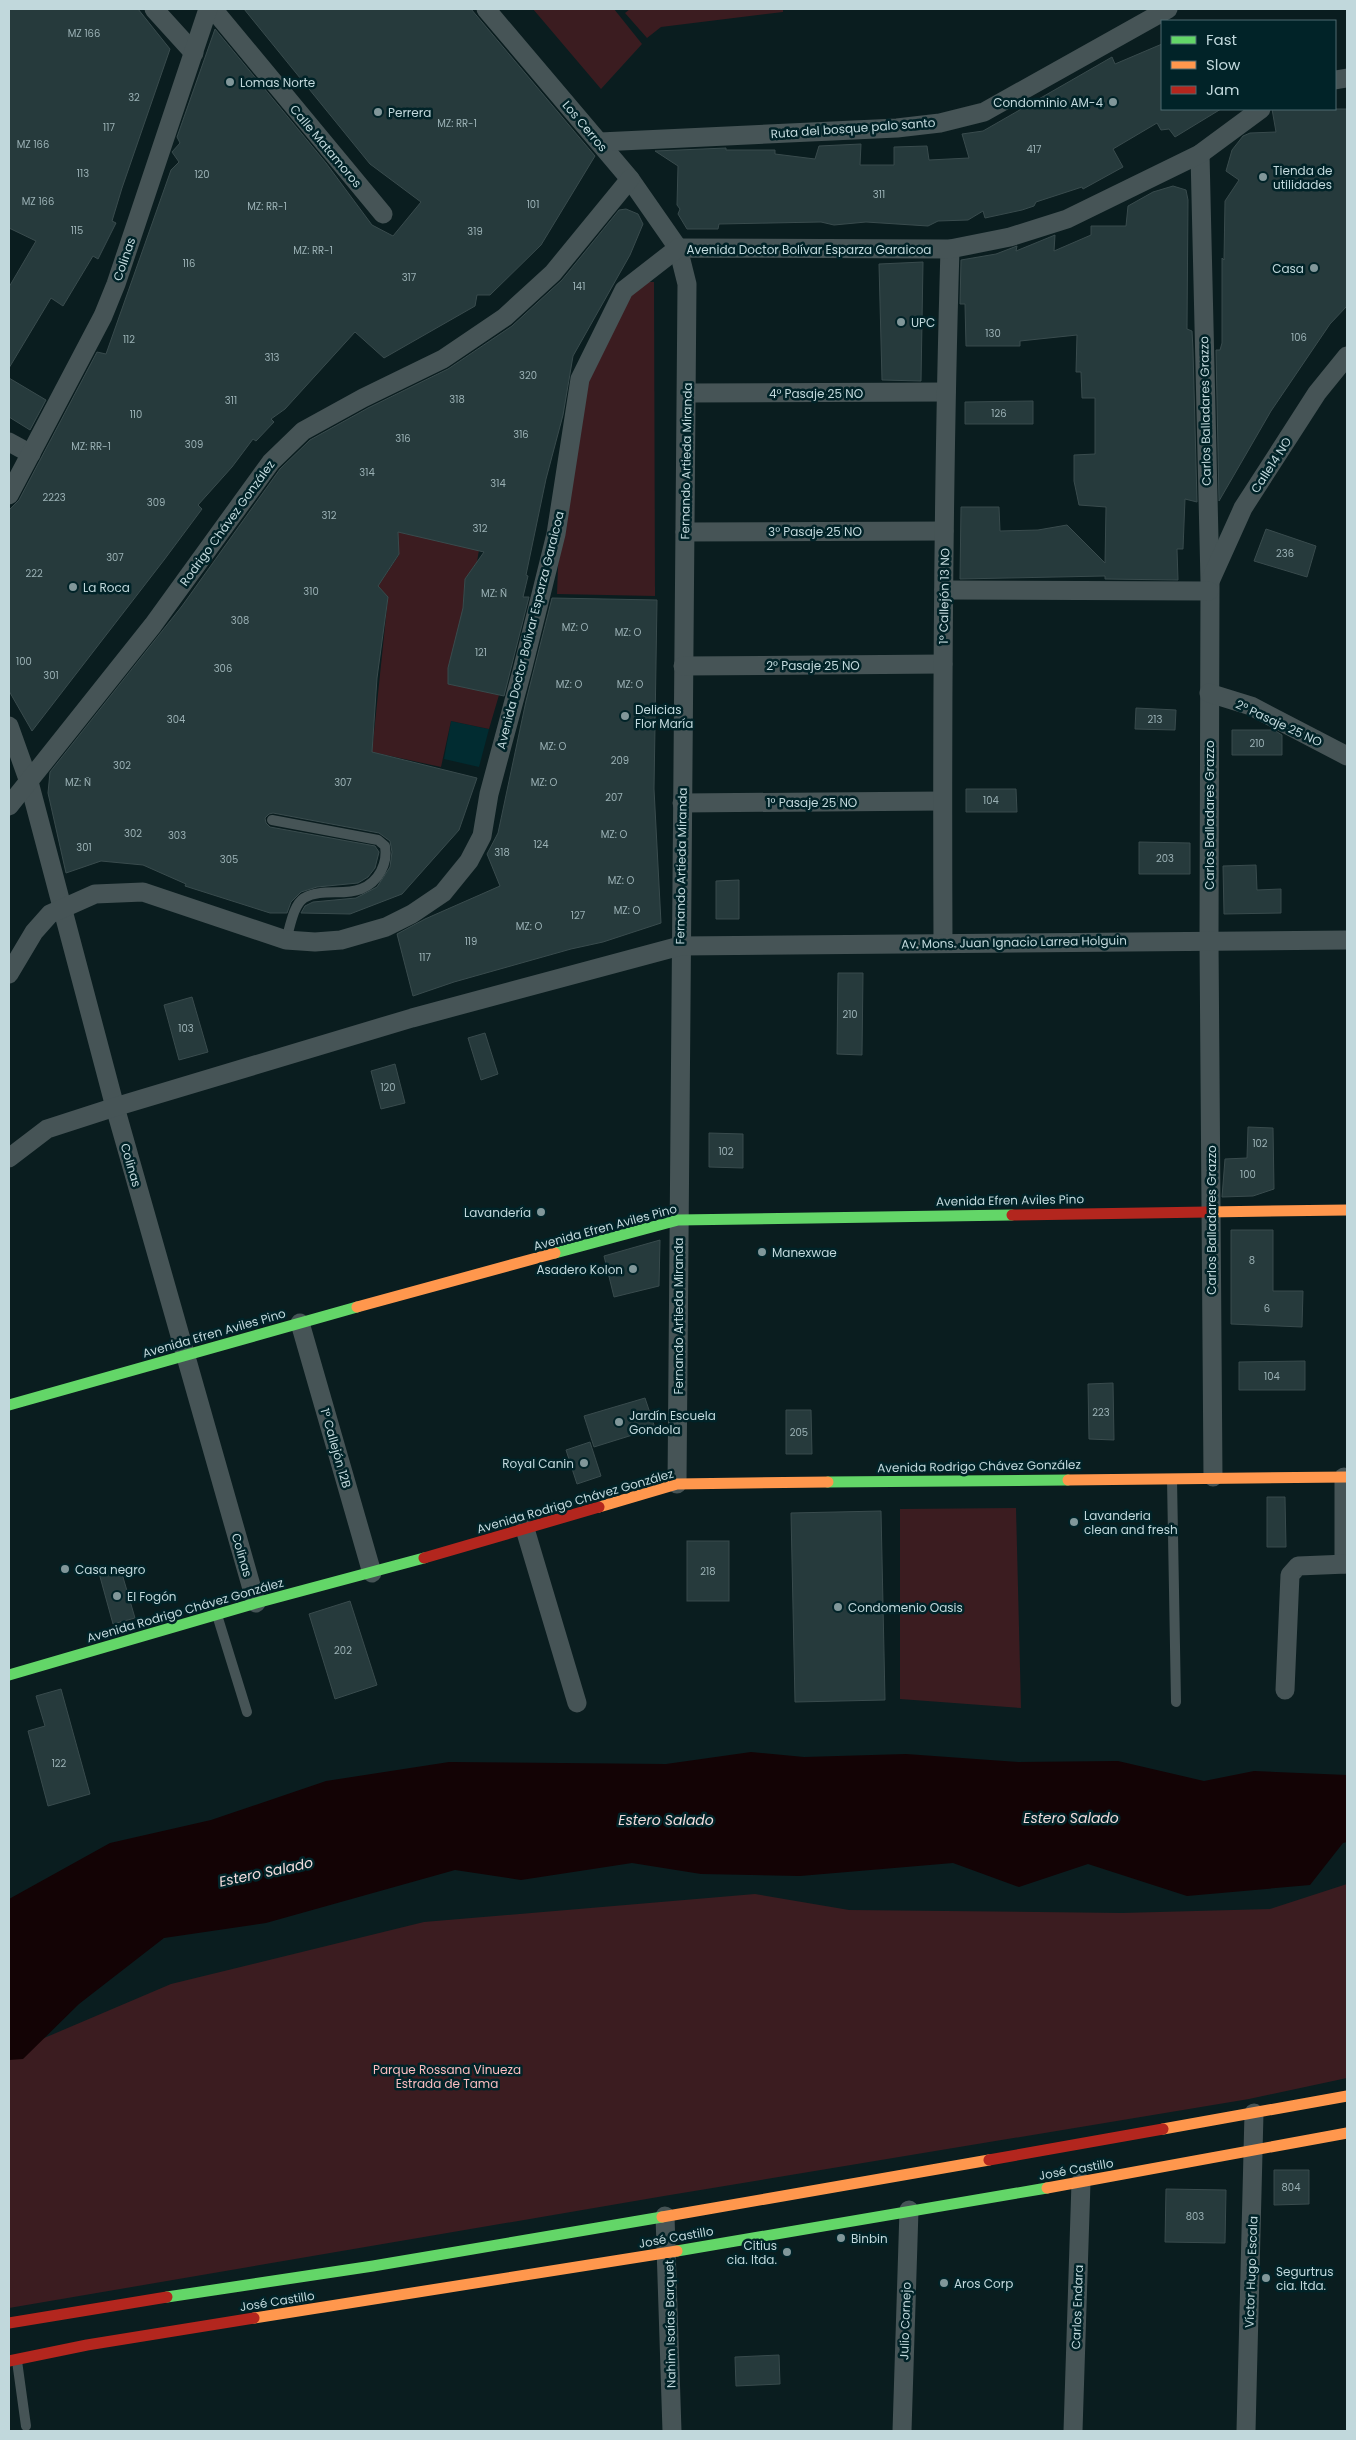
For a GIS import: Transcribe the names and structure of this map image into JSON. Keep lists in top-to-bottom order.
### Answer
{
  "streets": {
    "street": [
      "Los Cerros",
      "Ruta del bosque palo santo",
      "Calle Matamoros",
      "Avenida Doctor Bolívar Esparza Garaicoa",
      "Colinas",
      "4° Pasaje 25 NO",
      "Carlos Balladares Grazzo",
      "Fernando Artieda Miranda",
      "Calle14 NO",
      "Rodrigo Chávez González",
      "3° Pasaje 25 NO",
      "1° Callejón 13 NO",
      "2° Pasaje 25 NO",
      "1° Pasaje 25 NO",
      "Av. Mons. Juan Ignacio Larrea Holguin",
      "Avenida Efren Aviles Pino",
      "1° Callejón 12B",
      "Avenida Rodrigo Chávez González",
      "José Castillo",
      "Víctor Hugo Escala",
      "Carlos Endara",
      "Julio Cornejo",
      "Nahim Isaías Barquet"
    ]
  },
  "crossings": [
    ["Los Cerros", "Ruta del bosque palo santo"],
    ["Los Cerros", "Avenida Doctor Bolívar Esparza Garaicoa"],
    ["Los Cerros", "Fernando Artieda Miranda"],
    ["Los Cerros", "Rodrigo Chávez González"],
    ["Avenida Doctor Bolívar Esparza Garaicoa", "Colinas"],
    ["Avenida Doctor Bolívar Esparza Garaicoa", "Carlos Balladares Grazzo"],
    ["Avenida Doctor Bolívar Esparza Garaicoa", "Fernando Artieda Miranda"],
    ["Avenida Doctor Bolívar Esparza Garaicoa", "1° Callejón 13 NO"],
    ["Colinas", "Rodrigo Chávez González"],
    ["Colinas", "Av. Mons. Juan Ignacio Larrea Holguin"],
    ["Colinas", "Avenida Efren Aviles Pino"],
    ["Colinas", "Avenida Rodrigo Chávez González"],
    ["4° Pasaje 25 NO", "Fernando Artieda Miranda"],
    ["4° Pasaje 25 NO", "1° Callejón 13 NO"],
    ["Carlos Balladares Grazzo", "Calle14 NO"],
    ["Carlos Balladares Grazzo", "2° Pasaje 25 NO"],
    ["Carlos Balladares Grazzo", "Av. Mons. Juan Ignacio Larrea Holguin"],
    ["Carlos Balladares Grazzo", "Avenida Efren Aviles Pino"],
    ["Carlos Balladares Grazzo", "Avenida Rodrigo Chávez González"],
    ["Fernando Artieda Miranda", "3° Pasaje 25 NO"],
    ["Fernando Artieda Miranda", "2° Pasaje 25 NO"],
    ["Fernando Artieda Miranda", "1° Pasaje 25 NO"],
    ["Fernando Artieda Miranda", "Av. Mons. Juan Ignacio Larrea Holguin"],
    ["Fernando Artieda Miranda", "Avenida Efren Aviles Pino"],
    ["Fernando Artieda Miranda", "Avenida Rodrigo Chávez González"],
    ["3° Pasaje 25 NO", "1° Callejón 13 NO"],
    ["1° Callejón 13 NO", "2° Pasaje 25 NO"],
    ["1° Callejón 13 NO", "1° Pasaje 25 NO"],
    ["1° Callejón 13 NO", "Av. Mons. Juan Ignacio Larrea Holguin"],
    ["Avenida Efren Aviles Pino", "1° Callejón 12B"],
    ["1° Callejón 12B", "Avenida Rodrigo Chávez González"],
    ["José Castillo", "Víctor Hugo Escala"],
    ["José Castillo", "Carlos Endara"],
    ["José Castillo", "Julio Cornejo"],
    ["José Castillo", "Nahim Isaías Barquet"]
  ],
  "water": ["Estero Salado"],
  "parks": ["Parque Rossana Vinueza Estrada de Tama"],
  "places": [
    "Lomas Norte",
    "Condominio AM-4",
    "Perrera",
    "Tienda de utilidades",
    "Casa",
    "UPC",
    "La Roca",
    "Delicias Flor María",
    "Lavandería",
    "Manexwae",
    "Asadero Kolon",
    "Jardín Escuela Gondola",
    "Royal Canin",
    "Lavanderia clean and fresh",
    "Casa negro",
    "El Fogón",
    "Condomenio Oasis",
    "Binbin",
    "Citius cia. ltda.",
    "Segurtrus cia. ltda.",
    "Aros Corp"
  ],
  "house_numbers": [
    "MZ 166",
    "32",
    "MZ: RR-1",
    "117",
    "MZ 166",
    "417",
    "113",
    "120",
    "311",
    "MZ 166",
    "101",
    "MZ: RR-1",
    "115",
    "319",
    "MZ: RR-1",
    "116",
    "317",
    "141",
    "130",
    "106",
    "112",
    "313",
    "320",
    "318",
    "311",
    "126",
    "110",
    "316",
    "316",
    "309",
    "MZ: RR-1",
    "314",
    "314",
    "2223",
    "309",
    "312",
    "312",
    "236",
    "307",
    "222",
    "310",
    "MZ: Ñ",
    "308",
    "MZ: O",
    "MZ: O",
    "121",
    "100",
    "306",
    "301",
    "MZ: O",
    "MZ: O",
    "304",
    "213",
    "210",
    "MZ: O",
    "209",
    "302",
    "MZ: Ñ",
    "307",
    "MZ: O",
    "207",
    "104",
    "302",
    "MZ: O",
    "303",
    "124",
    "301",
    "318",
    "203",
    "305",
    "MZ: O",
    "MZ: O",
    "127",
    "MZ: O",
    "119",
    "117",
    "210",
    "103",
    "120",
    "102",
    "102",
    "100",
    "8",
    "6",
    "104",
    "223",
    "205",
    "218",
    "202",
    "122",
    "804",
    "803"
  ],
  "legend": ["Fast", "Slow", "Jam"]
}
